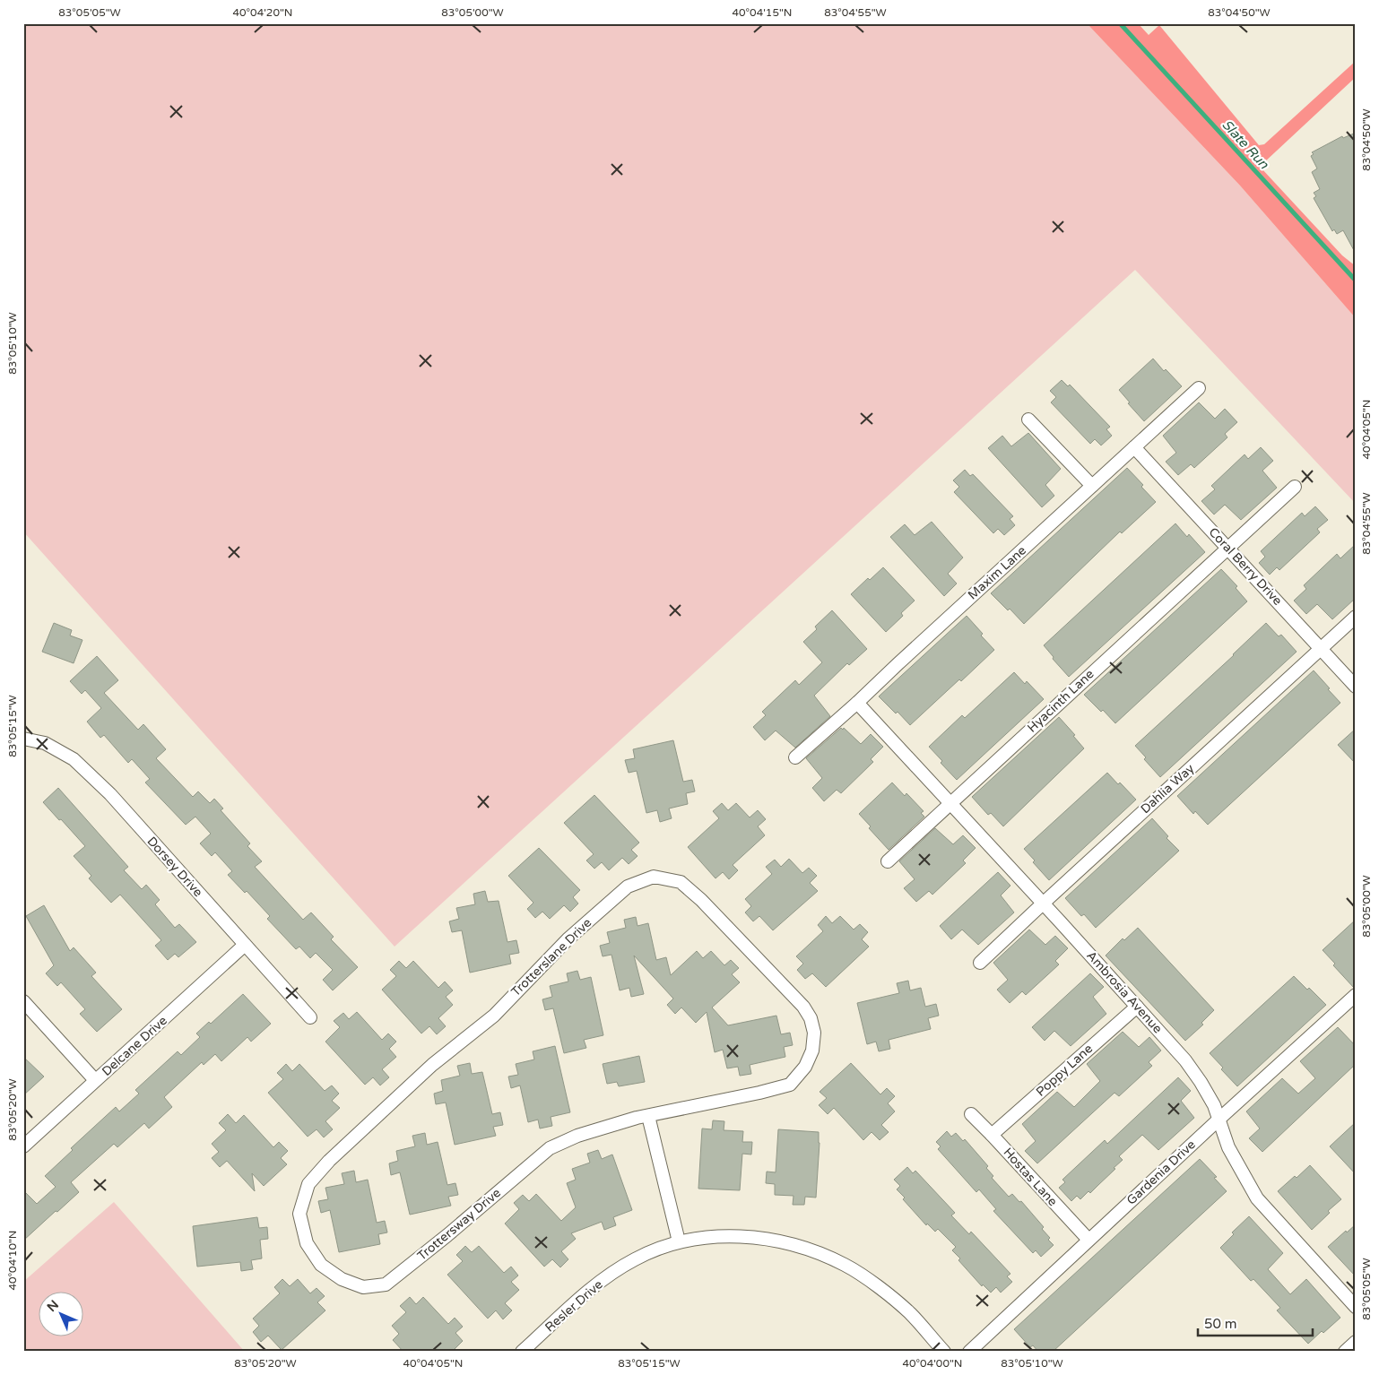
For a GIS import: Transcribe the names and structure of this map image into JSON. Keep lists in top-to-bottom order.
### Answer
{
  "streets": {
    "street": [
      "Coral Berry Drive",
      "Maxim Lane",
      "Hyacinth Lane",
      "Dahlia Way",
      "Dorsey Drive",
      "Trotterslane Drive",
      "Ambrosia Avenue",
      "Delcane Drive",
      "Poppy Lane",
      "Gardenia Drive",
      "Hostas Lane",
      "Trottersway Drive",
      "Resler Drive"
    ]
  },
  "crossings": [
    ["Coral Berry Drive", "Maxim Lane"],
    ["Coral Berry Drive", "Hyacinth Lane"],
    ["Coral Berry Drive", "Dahlia Way"],
    ["Maxim Lane", "Ambrosia Avenue"],
    ["Hyacinth Lane", "Ambrosia Avenue"],
    ["Dahlia Way", "Ambrosia Avenue"],
    ["Dorsey Drive", "Delcane Drive"],
    ["Trotterslane Drive", "Trottersway Drive"],
    ["Ambrosia Avenue", "Poppy Lane"],
    ["Ambrosia Avenue", "Gardenia Drive"],
    ["Poppy Lane", "Hostas Lane"],
    ["Gardenia Drive", "Hostas Lane"]
  ],
  "water": ["Slate Run"],
  "scale_bar": "50 m",
  "north": "top left",
  "coordinates": [
    "83°05'05\"W",
    "40°04'20\"N",
    "83°05'00\"W",
    "40°04'15\"N",
    "83°04'55\"W",
    "83°04'50\"W",
    "83°05'10\"W",
    "40°04'05\"N",
    "83°05'15\"W",
    "83°05'20\"W",
    "40°04'10\"N",
    "40°04'00\"N"
  ]
}
